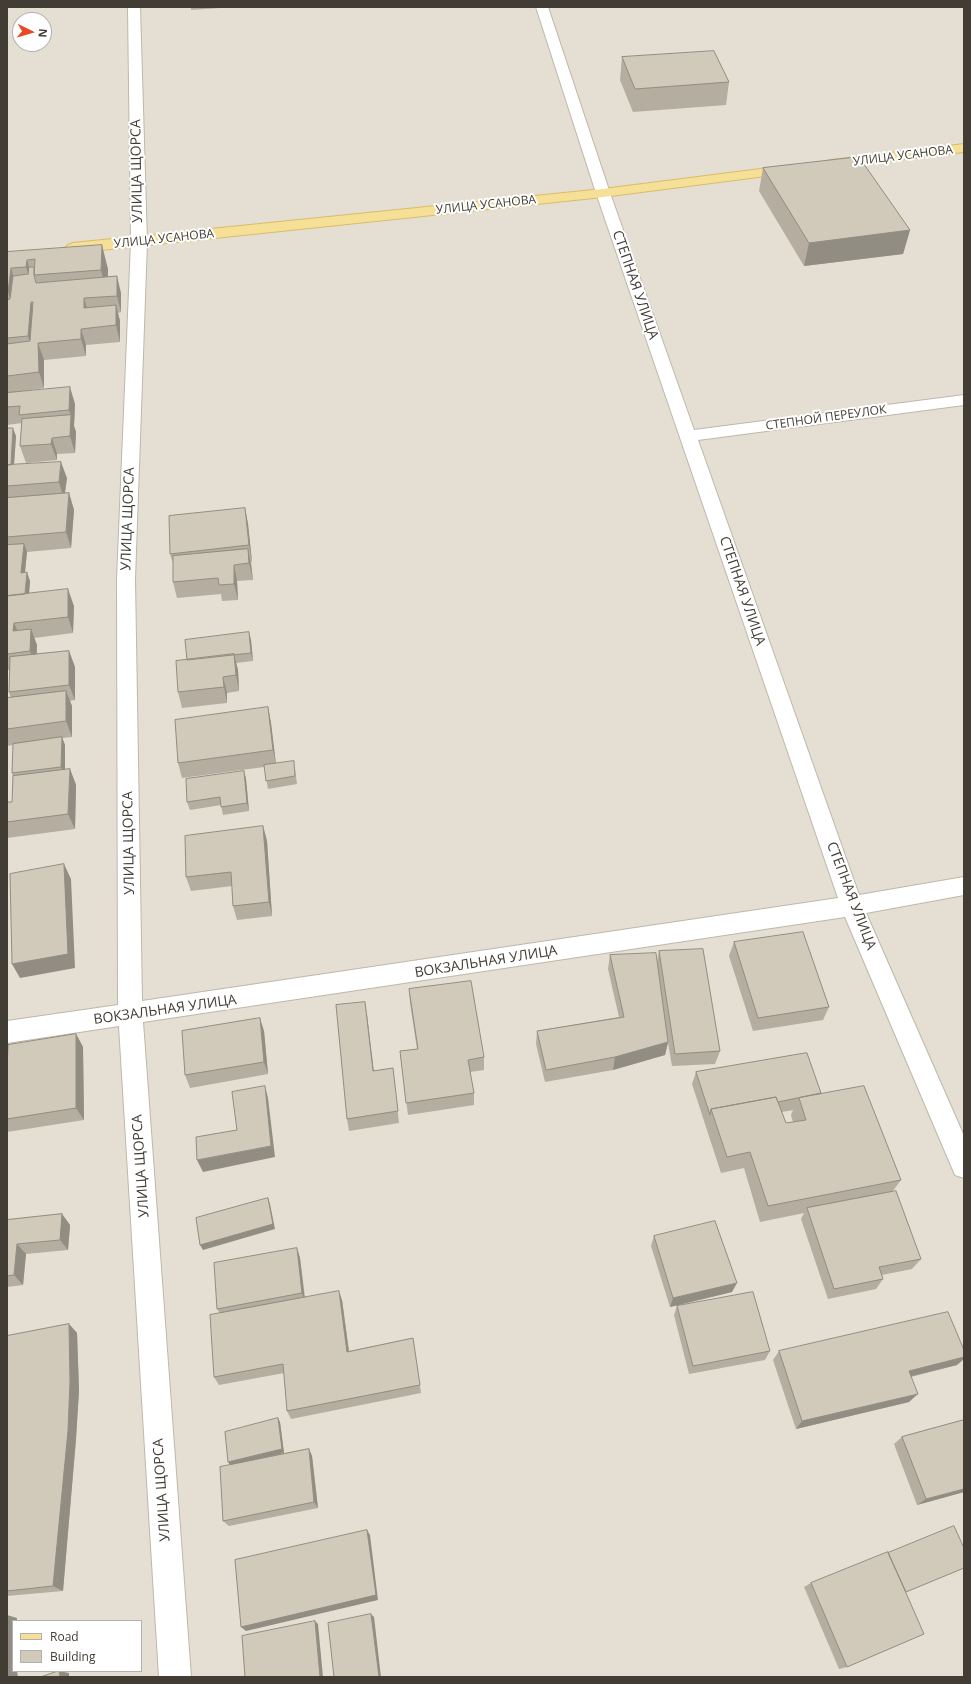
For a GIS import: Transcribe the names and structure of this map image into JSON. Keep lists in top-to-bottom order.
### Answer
{
  "streets": {
    "main road": ["УЛИЦА УСАНОВА"],
    "street": [
      "УЛИЦА ЩОРСА",
      "СТЕПНАЯ УЛИЦА",
      "СТЕПНОЙ ПЕРЕУЛОК",
      "ВОКЗАЛЬНАЯ УЛИЦА"
    ]
  },
  "crossings": [
    ["УЛИЦА УСАНОВА", "УЛИЦА ЩОРСА"],
    ["УЛИЦА УСАНОВА", "СТЕПНАЯ УЛИЦА"],
    ["УЛИЦА ЩОРСА", "ВОКЗАЛЬНАЯ УЛИЦА"],
    ["СТЕПНАЯ УЛИЦА", "СТЕПНОЙ ПЕРЕУЛОК"],
    ["СТЕПНАЯ УЛИЦА", "ВОКЗАЛЬНАЯ УЛИЦА"]
  ],
  "legend": ["Road", "Building"],
  "north": "right"
}
